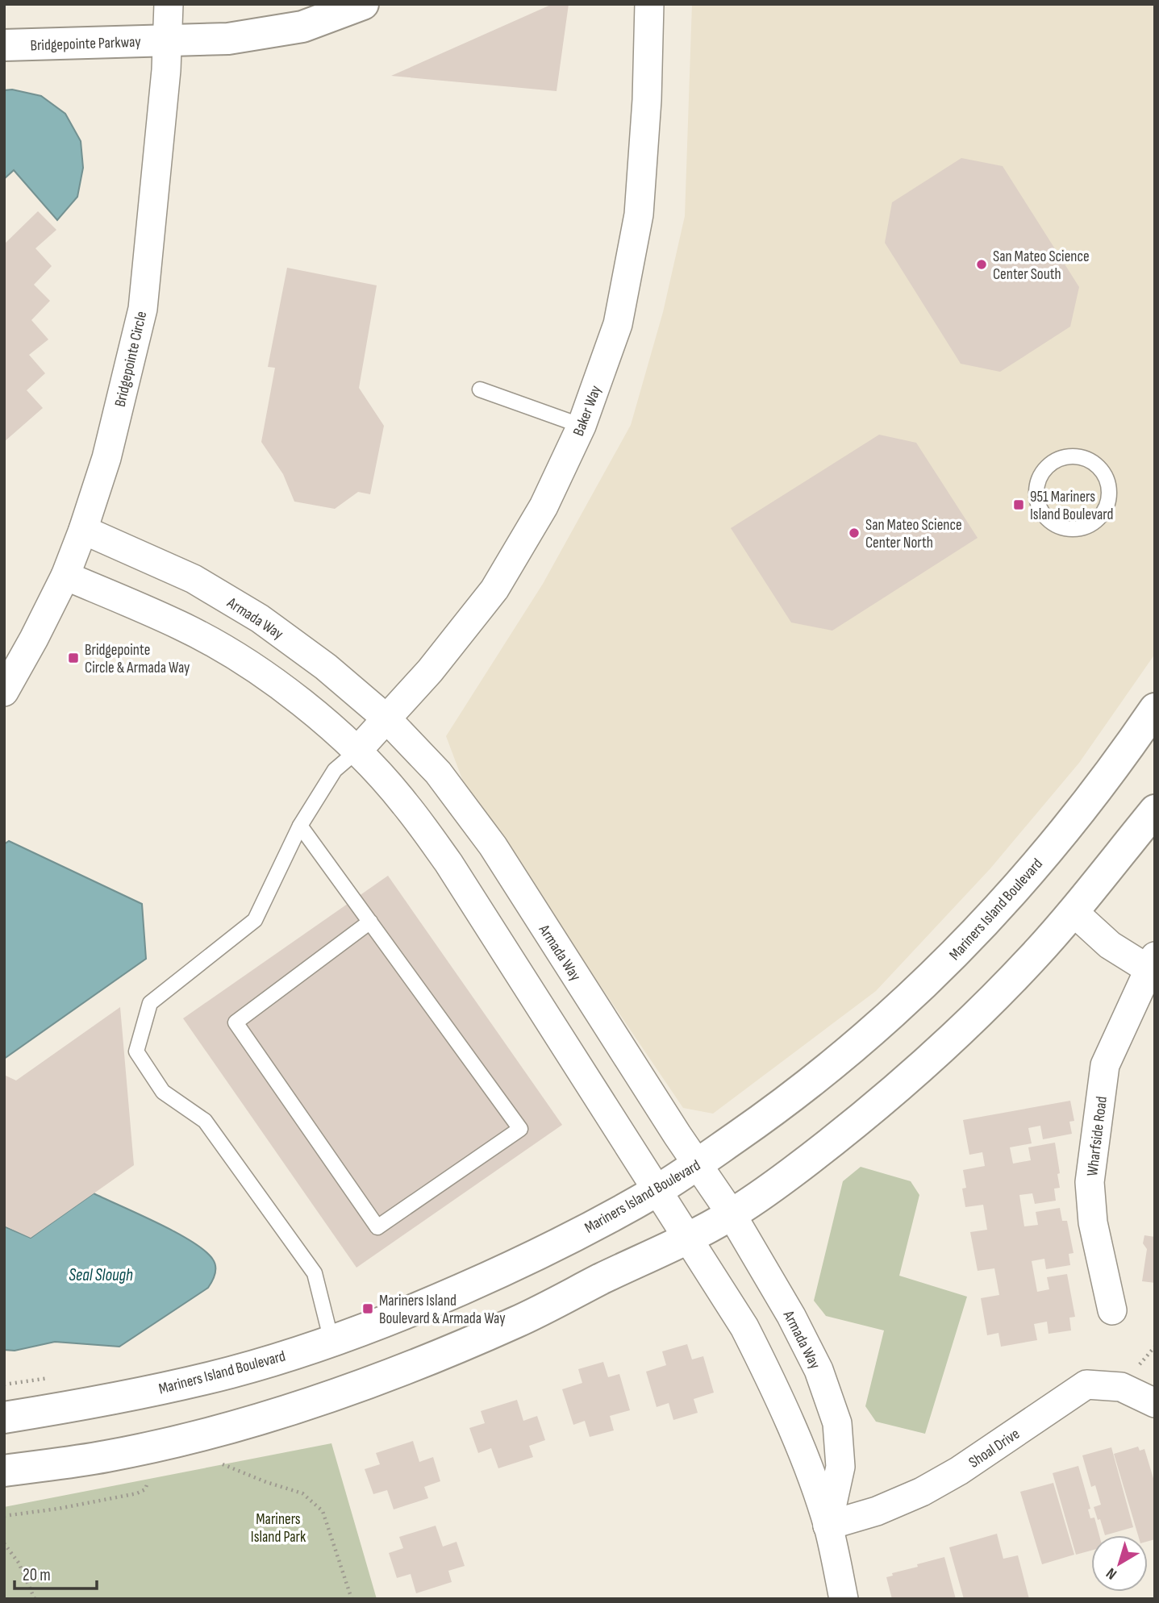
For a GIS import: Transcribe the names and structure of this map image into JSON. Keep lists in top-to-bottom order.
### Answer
{
  "streets": {
    "main road": ["Bridgepointe Parkway", "Mariners Island Boulevard"],
    "street": [
      "Bridgepointe Circle",
      "Baker Way",
      "Armada Way",
      "Wharfside Road",
      "Shoal Drive"
    ]
  },
  "crossings": [
    ["Bridgepointe Parkway", "Bridgepointe Circle"],
    ["Bridgepointe Circle", "Armada Way"],
    ["Baker Way", "Armada Way"],
    ["Armada Way", "Mariners Island Boulevard"],
    ["Armada Way", "Shoal Drive"]
  ],
  "water": ["Seal Slough"],
  "parks": ["Mariners Island Park"],
  "places": {
    "other": ["San Mateo Science Center South", "San Mateo Science Center North"],
    "transit": ["951 Mariners Island Boulevard", "Bridgepointe Circle & Armada Way", "Mariners Island Boulevard & Armada Way"]
  },
  "scale_bar": "20 m",
  "north": "bottom left"
}
